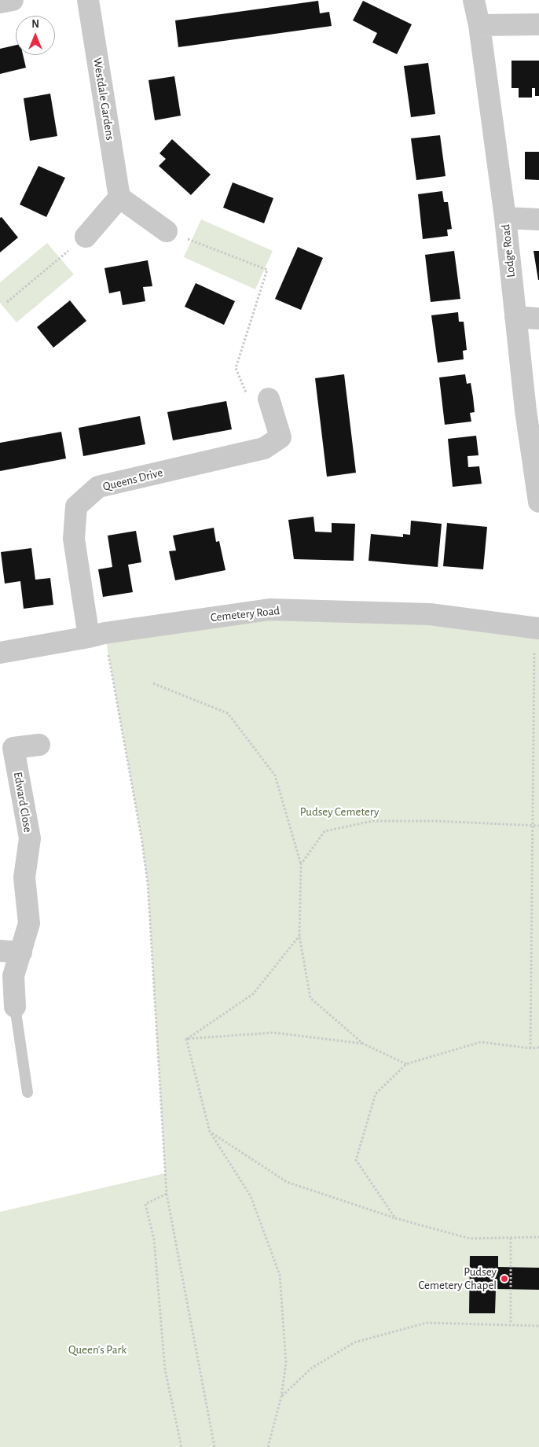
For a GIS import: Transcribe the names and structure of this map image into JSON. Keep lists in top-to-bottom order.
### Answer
{
  "streets": {
    "street": [
      "Westdale Gardens",
      "Lodge Road",
      "Queens Drive",
      "Cemetery Road",
      "Edward Close"
    ]
  },
  "crossings": [
    ["Queens Drive", "Cemetery Road"]
  ],
  "parks": ["Pudsey Cemetery", "Queen's Park"],
  "places": ["Pudsey Cemetery Chapel"],
  "north": "top"
}
